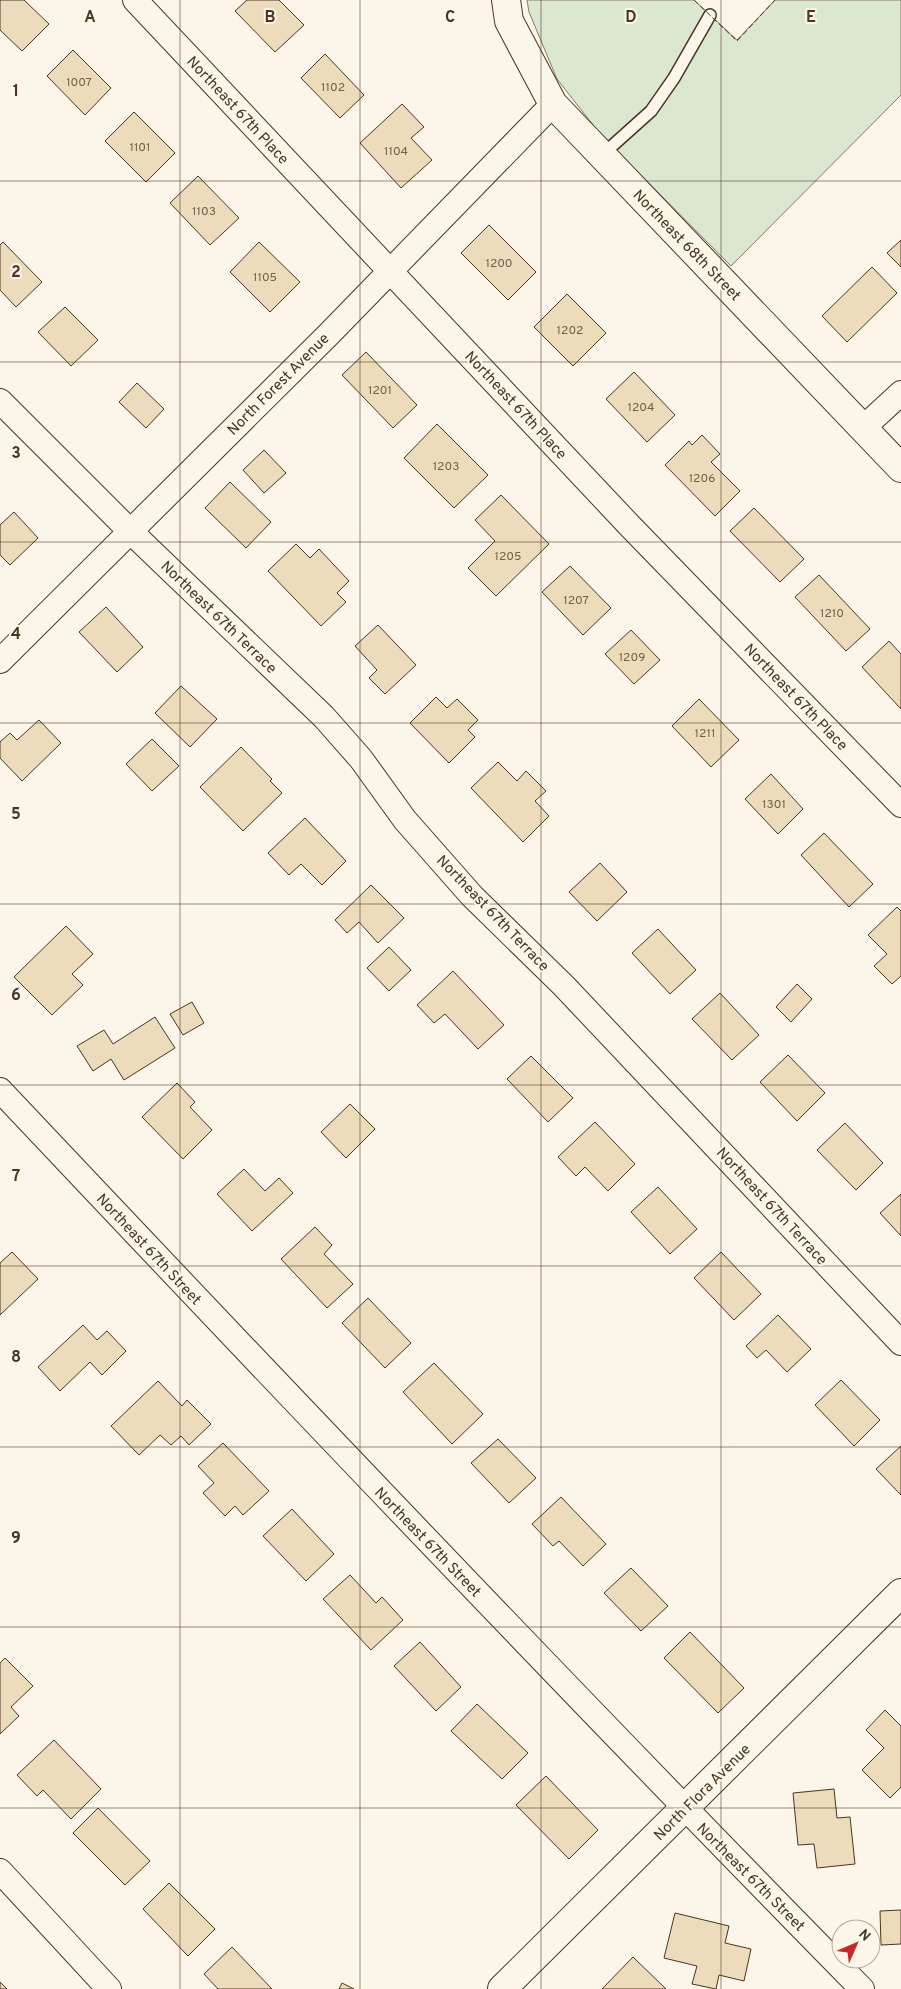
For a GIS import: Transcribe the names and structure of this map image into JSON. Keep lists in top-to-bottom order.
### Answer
{
  "streets": {
    "street": [
      "Northeast 67th Place",
      "Northeast 68th Street",
      "North Forest Avenue",
      "Northeast 67th Terrace",
      "Northeast 67th Street",
      "North Flora Avenue"
    ]
  },
  "crossings": [
    ["Northeast 67th Place", "North Forest Avenue"],
    ["Northeast 68th Street", "North Forest Avenue"],
    ["North Forest Avenue", "Northeast 67th Terrace"],
    ["Northeast 67th Street", "North Flora Avenue"]
  ],
  "house_numbers": [
    "1007",
    "1102",
    "1101",
    "1104",
    "1103",
    "1200",
    "1105",
    "1202",
    "1201",
    "1204",
    "1203",
    "1206",
    "1205",
    "1207",
    "1210",
    "1209",
    "1211",
    "1301"
  ],
  "north": "top right",
  "grid": {
    "columns": [
      "A",
      "B",
      "C",
      "D",
      "E"
    ],
    "rows": [
      "1",
      "2",
      "3",
      "4",
      "5",
      "6",
      "7",
      "8",
      "9"
    ]
  }
}
